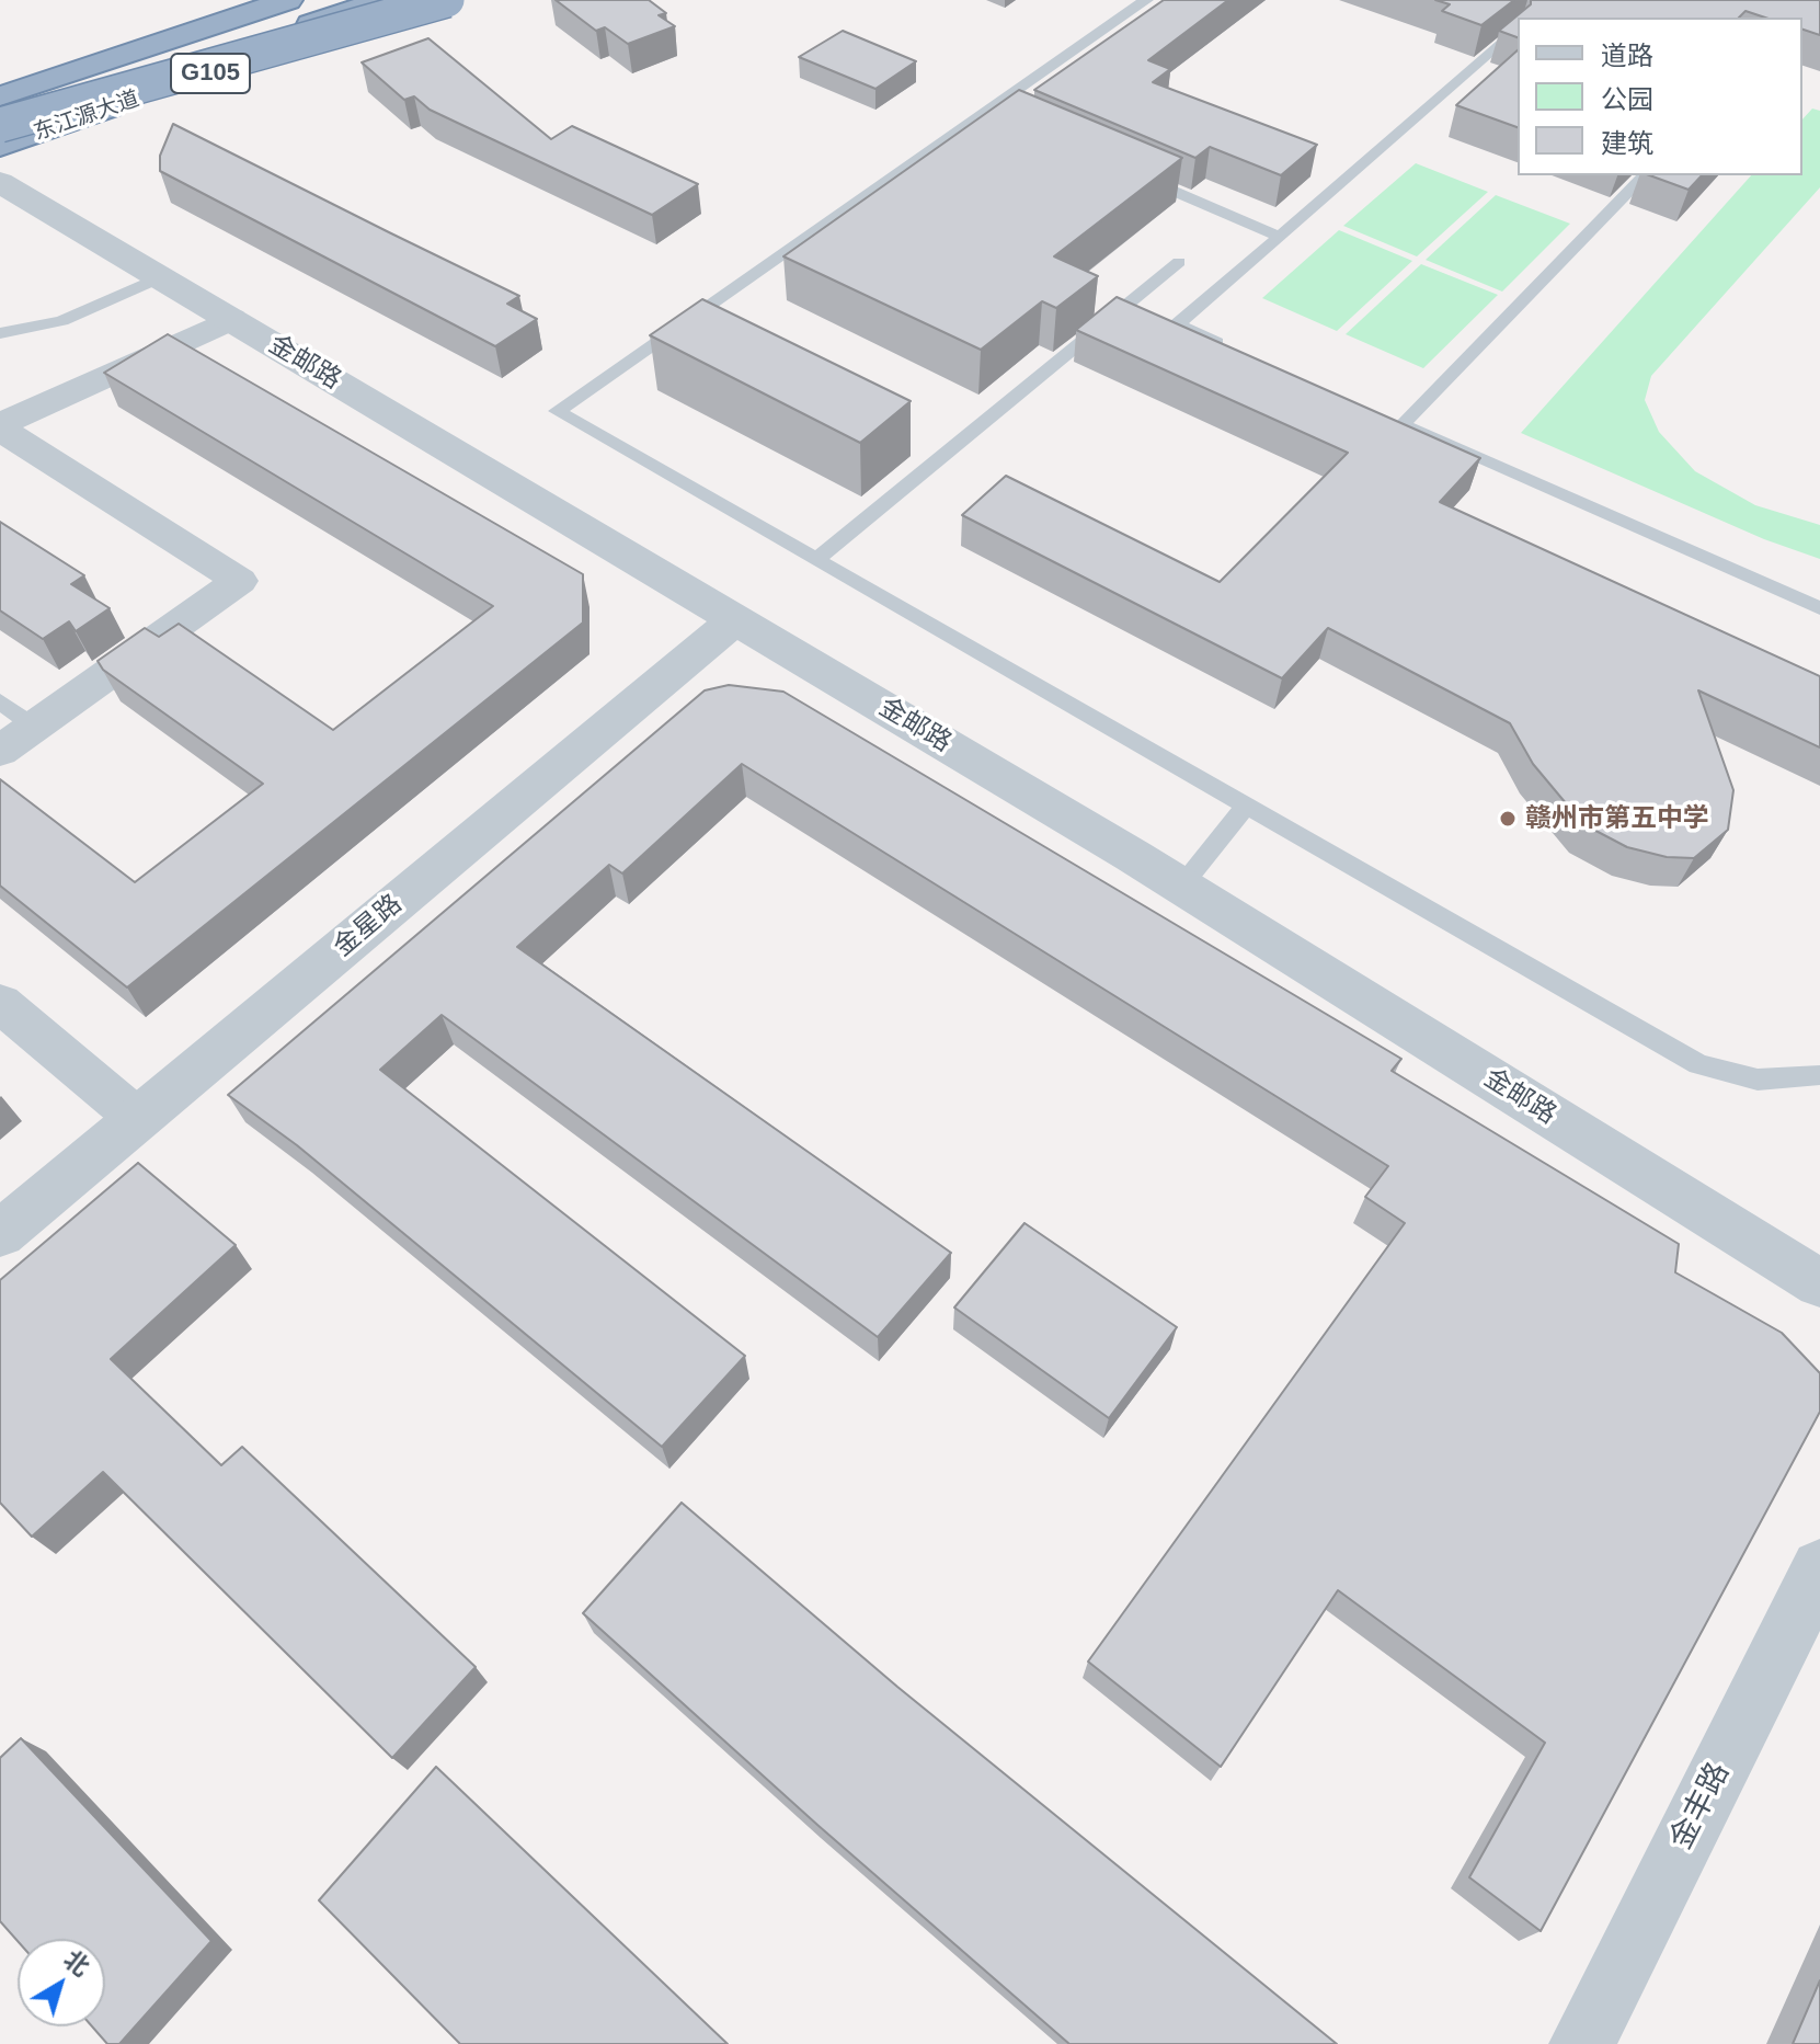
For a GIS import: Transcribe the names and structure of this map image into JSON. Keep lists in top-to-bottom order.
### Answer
{
  "streets": {
    "highway": ["G105", "东江源大道"],
    "street": ["金邮路", "金星路", "金丰路"]
  },
  "crossings": [
    ["金邮路", "金星路"]
  ],
  "places": ["赣州市第五中学"],
  "legend": ["道路", "公园", "建筑"],
  "north": "top right"
}
